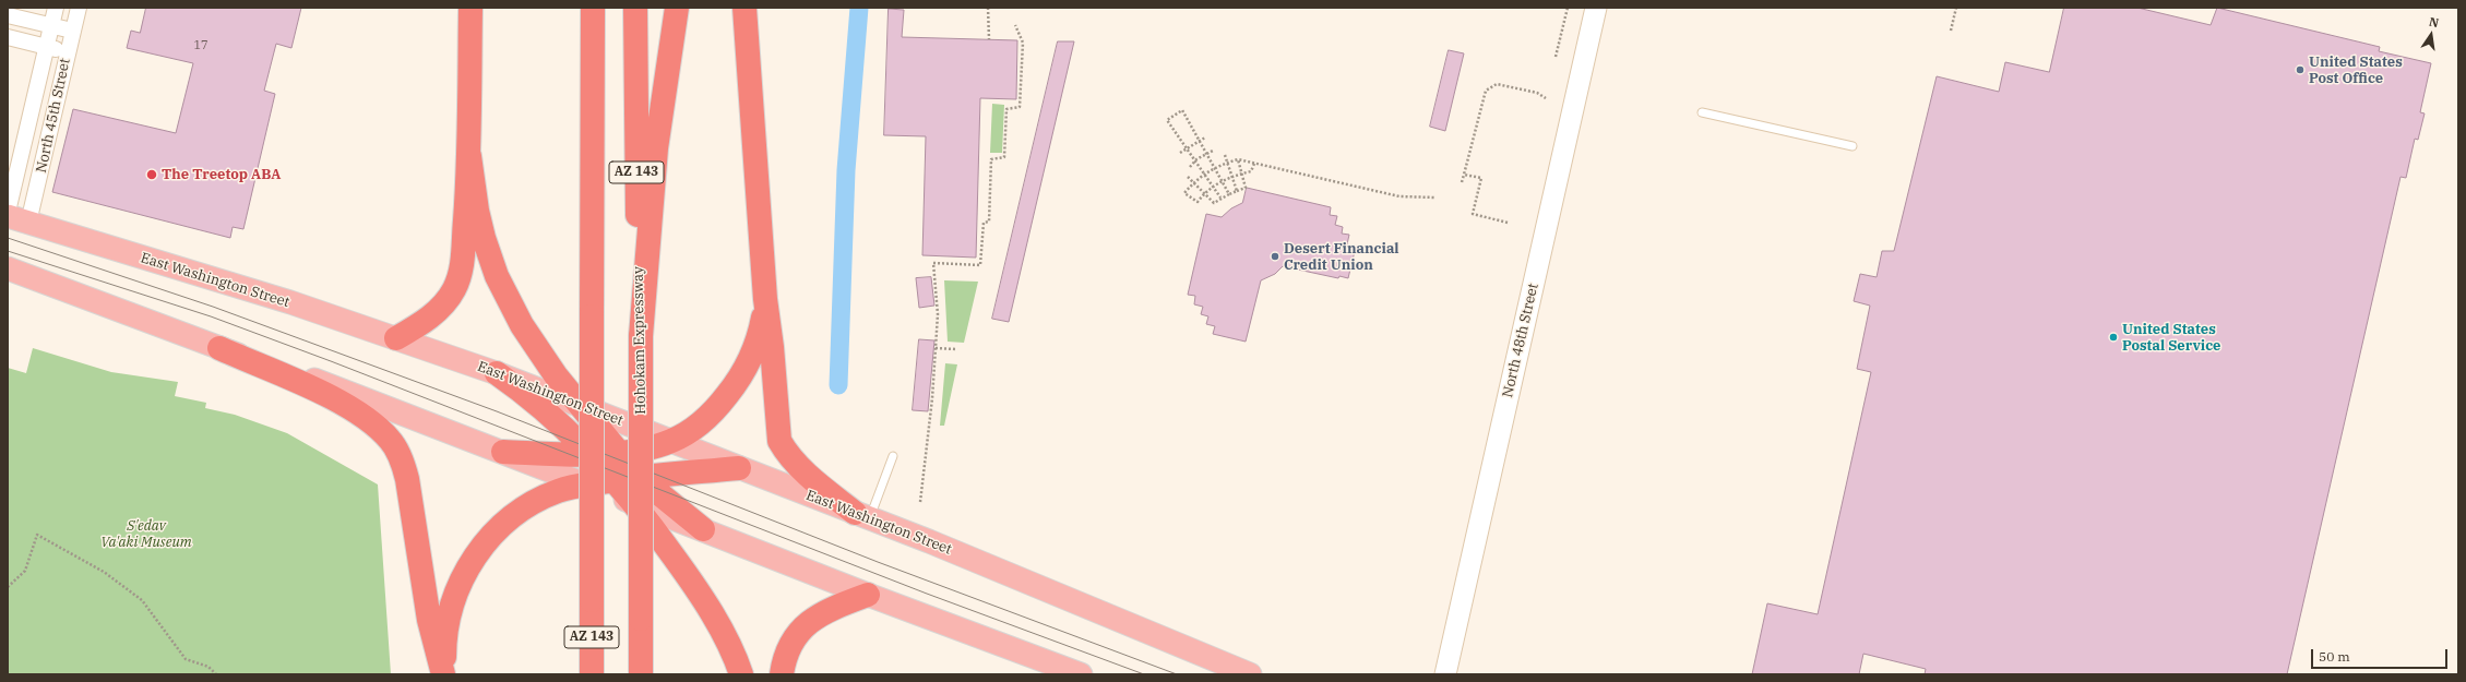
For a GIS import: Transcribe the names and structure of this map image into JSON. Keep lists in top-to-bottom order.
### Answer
{
  "streets": {
    "highway": ["AZ 143", "Hohokam Expressway"],
    "main road": ["East Washington Street"],
    "street": ["North 45th Street", "North 48th Street"]
  },
  "crossings": [
    ["North 45th Street", "East Washington Street"]
  ],
  "parks": ["S'edav Va'aki Museum"],
  "places": [
    "United States Post Office",
    "The Treetop ABA",
    "Desert Financial Credit Union",
    "United States Postal Service"
  ],
  "house_numbers": ["17"],
  "scale_bar": "50 m",
  "north": "top"
}
